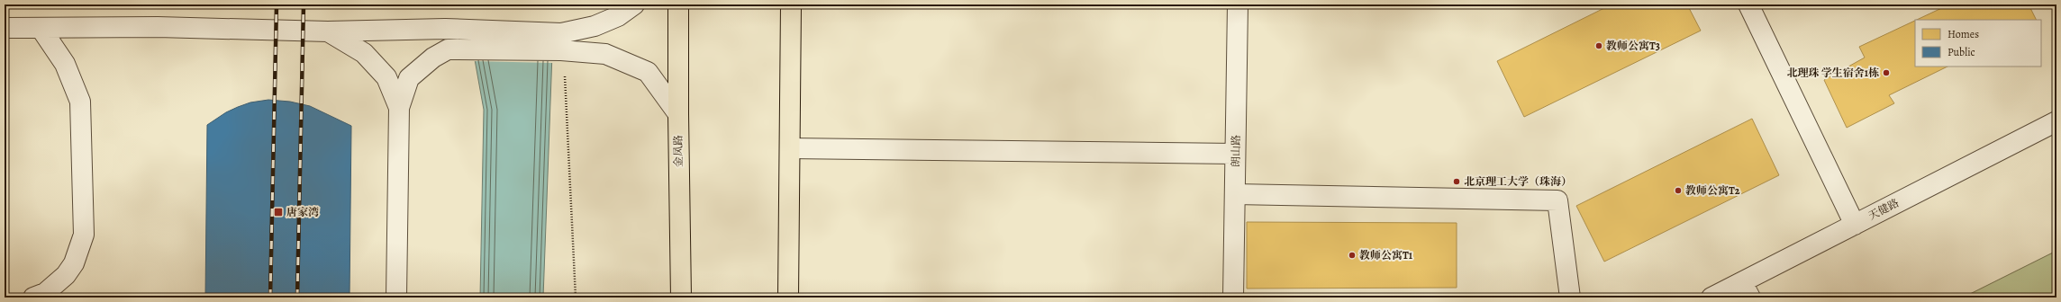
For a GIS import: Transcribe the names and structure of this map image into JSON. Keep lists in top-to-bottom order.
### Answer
{
  "streets": {
    "highway": ["金凤路"],
    "street": ["朗山路", "天健路"]
  },
  "places": {
    "other": [
      "教师公寓T3",
      "北理珠 学生宿舍1栋",
      "北京理工大学（珠海）",
      "教师公寓T2",
      "教师公寓T1"
    ],
    "transit": ["唐家湾"]
  },
  "legend": ["Homes", "Public"]
}
